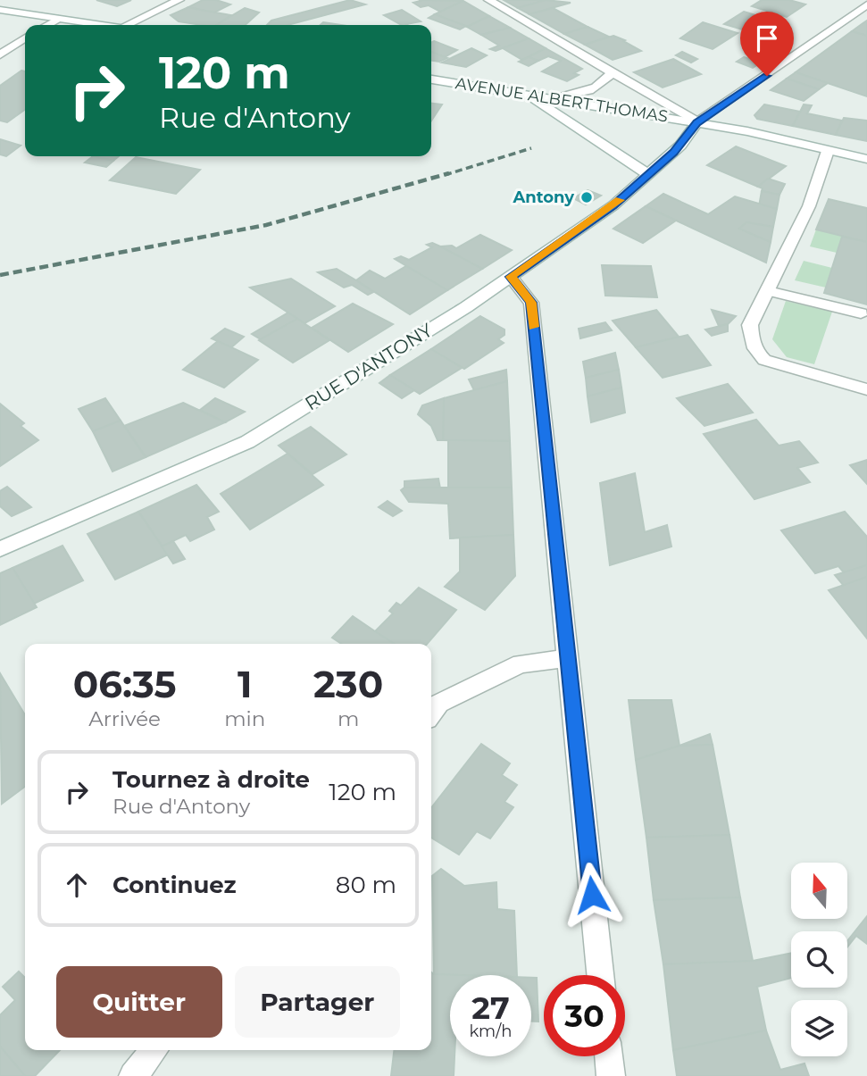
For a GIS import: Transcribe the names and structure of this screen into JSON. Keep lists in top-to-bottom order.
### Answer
{
  "streets": {
    "street": ["AVENUE ALBERT THOMAS", "RUE D'ANTONY"]
  },
  "crossings": [
    ["AVENUE ALBERT THOMAS", "RUE D'ANTONY"]
  ],
  "places": ["Antony"],
  "north": "top",
  "page": {
    "turn": ["120 m", "Rue d'Antony"],
    "eta": [
      "06:35",
      "Arrivée",
      "1",
      "min",
      "230",
      "m"
    ],
    "list": [
      {
        "name": "Tournez à droite",
        "note": "Rue d'Antony",
        "value": "120 m"
      },
      {
        "name": "Continuez",
        "value": "80 m"
      }
    ],
    "buttons": ["Quitter", "Partager"],
    "speed": "27 km/h",
    "limit": "30"
  }
}
